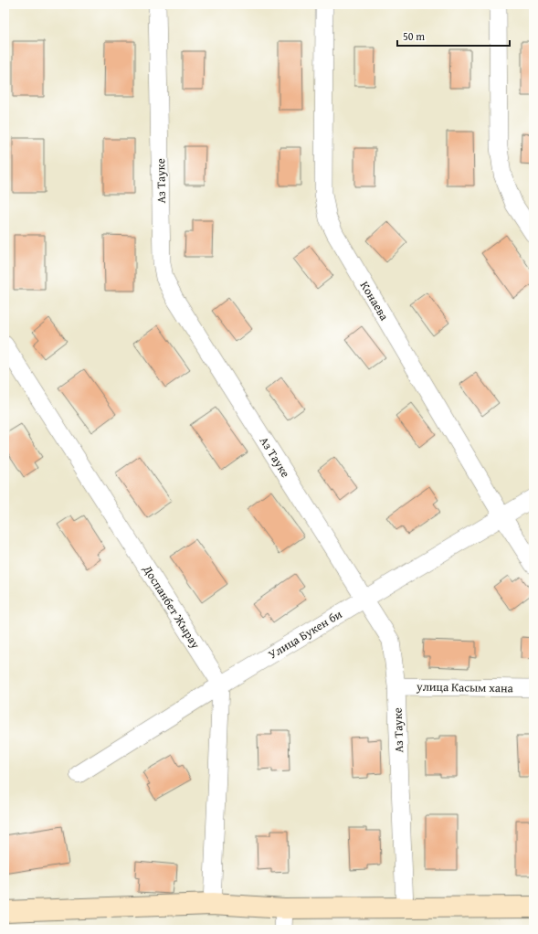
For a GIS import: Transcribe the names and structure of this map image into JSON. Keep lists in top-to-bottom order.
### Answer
{
  "streets": {
    "street": [
      "Аз Тауке",
      "Конаева",
      "Доспанбет Жырау",
      "Улица Букен би",
      "улица Касым хана"
    ]
  },
  "crossings": [
    ["Аз Тауке", "Улица Букен би"],
    ["Аз Тауке", "улица Касым хана"],
    ["Конаева", "Улица Букен би"],
    ["Доспанбет Жырау", "Улица Букен би"]
  ],
  "scale_bar": "50 m"
}
